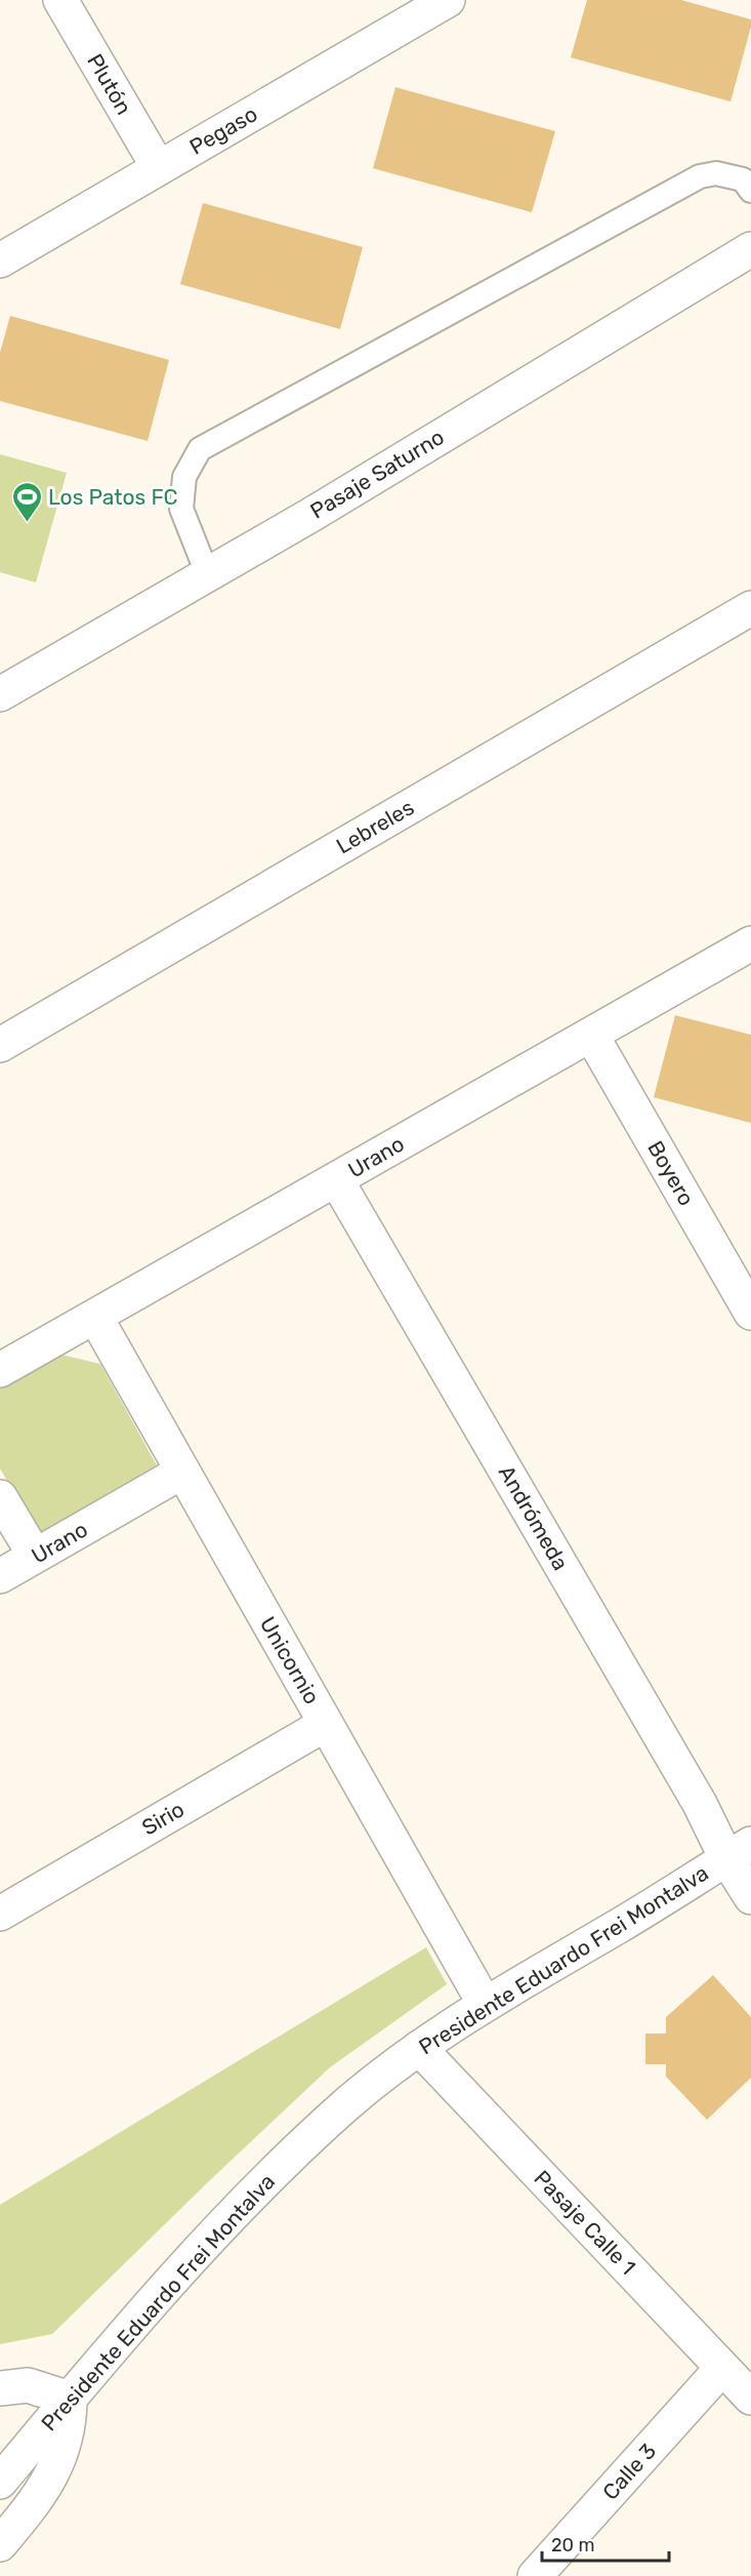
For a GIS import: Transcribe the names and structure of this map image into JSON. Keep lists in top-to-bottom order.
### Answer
{
  "streets": {
    "street": [
      "Plutón",
      "Pegaso",
      "Pasaje Saturno",
      "Lebreles",
      "Urano",
      "Boyero",
      "Andrómeda",
      "Unicornio",
      "Sirio",
      "Presidente Eduardo Frei Montalva",
      "Pasaje Calle 1",
      "Calle 3"
    ]
  },
  "crossings": [
    ["Plutón", "Pegaso"],
    ["Urano", "Boyero"],
    ["Urano", "Andrómeda"],
    ["Urano", "Unicornio"],
    ["Andrómeda", "Presidente Eduardo Frei Montalva"],
    ["Unicornio", "Sirio"],
    ["Unicornio", "Presidente Eduardo Frei Montalva"],
    ["Presidente Eduardo Frei Montalva", "Pasaje Calle 1"],
    ["Pasaje Calle 1", "Calle 3"]
  ],
  "places": {
    "sports": ["Los Patos FC"]
  },
  "scale_bar": "20 m"
}
